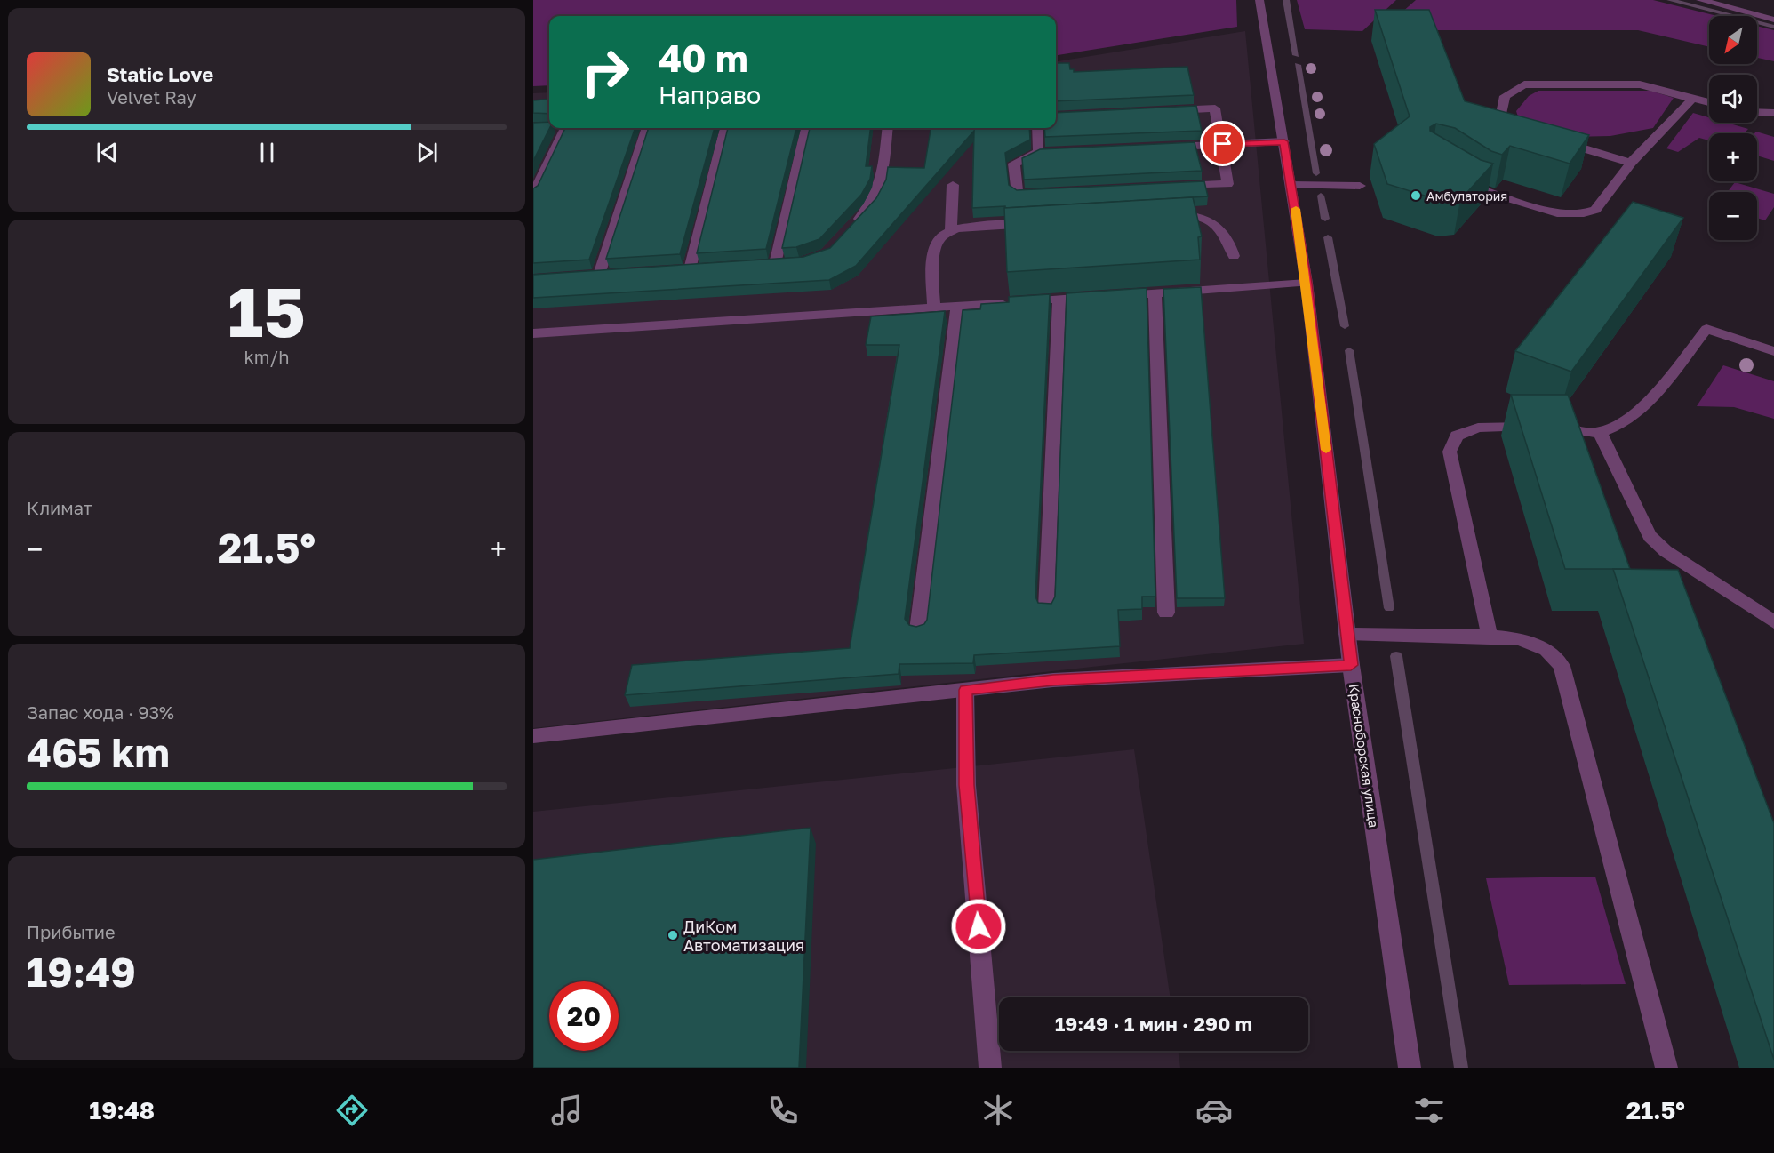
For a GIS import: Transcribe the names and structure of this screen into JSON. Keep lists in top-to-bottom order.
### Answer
{
  "streets": {
    "street": ["Красноборская улица"]
  },
  "places": ["Амбулатория", "ДиКом Автоматизация"],
  "north": "bottom left",
  "page": {
    "map_buttons": ["+", "−"],
    "turn": ["40 m", "Направо"],
    "song": ["Static Love", "Velvet Ray"],
    "tile": [
      ["15", "km/h"],
      "Климат",
      ["Запас хода · 93%", "465 km"],
      ["Прибытие", "19:49"]
    ],
    "heat": ["−", "21.5°", "+"],
    "limit": "20",
    "trip": "19:49 · 1 мин · 290 m",
    "tabs": ["19:48", "21.5°"]
  }
}
